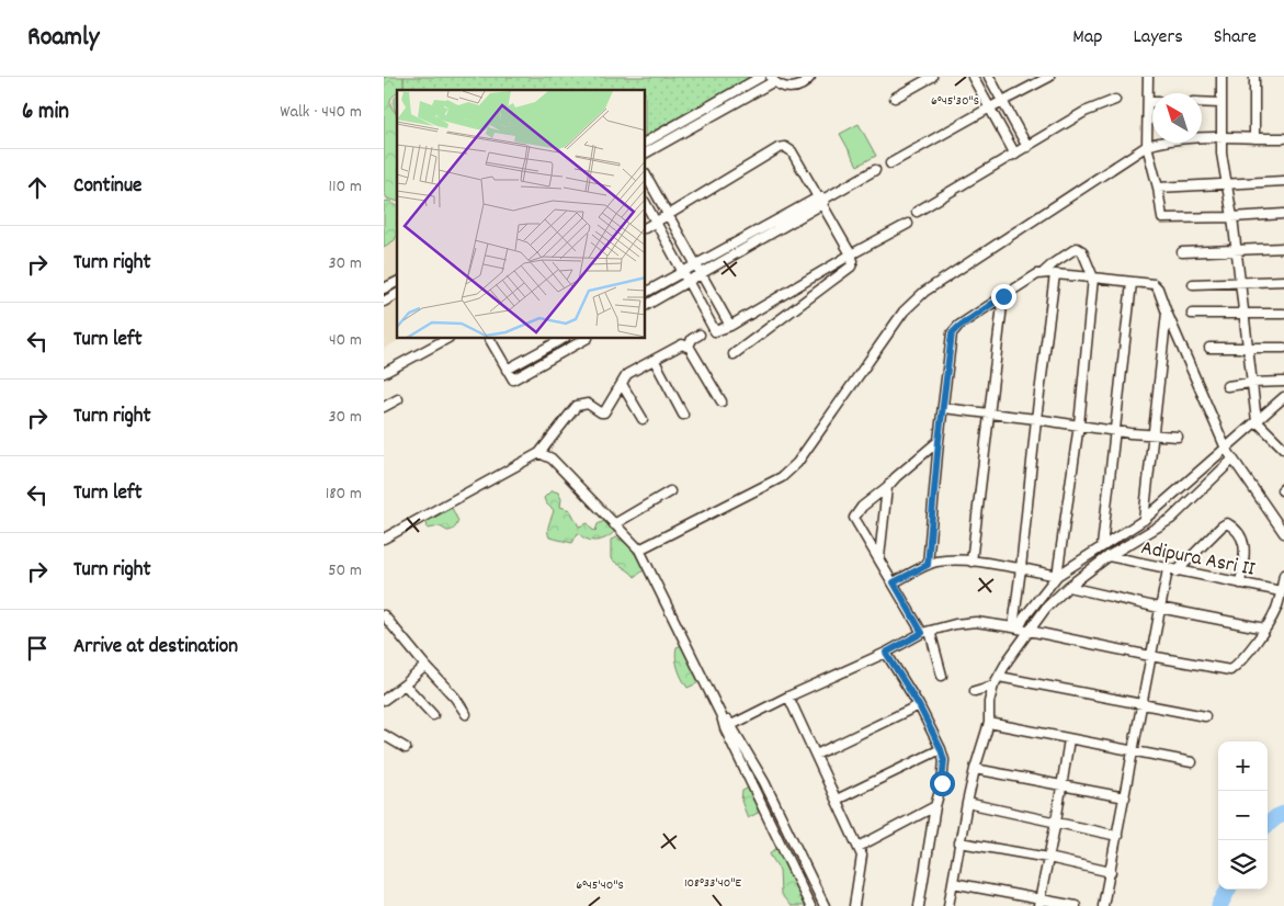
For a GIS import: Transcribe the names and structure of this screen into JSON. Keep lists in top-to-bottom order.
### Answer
{
  "streets": {
    "street": ["Adipura Asri II"]
  },
  "north": "top left",
  "page": {
    "header": "Roamly",
    "nav": ["Map", "Layers", "Share"],
    "heading": ["6 min", "Walk · 440 m"],
    "list": [
      ["Continue", "110 m"],
      ["Turn right", "30 m"],
      ["Turn left", "40 m"],
      ["Turn right", "30 m"],
      ["Turn left", "180 m"],
      ["Turn right", "50 m"],
      "Arrive at destination"
    ],
    "map_buttons": ["+", "−"]
  },
  "coordinates": ["6°45'30\"S", "108°33'40\"E", "6°45'40\"S"]
}
